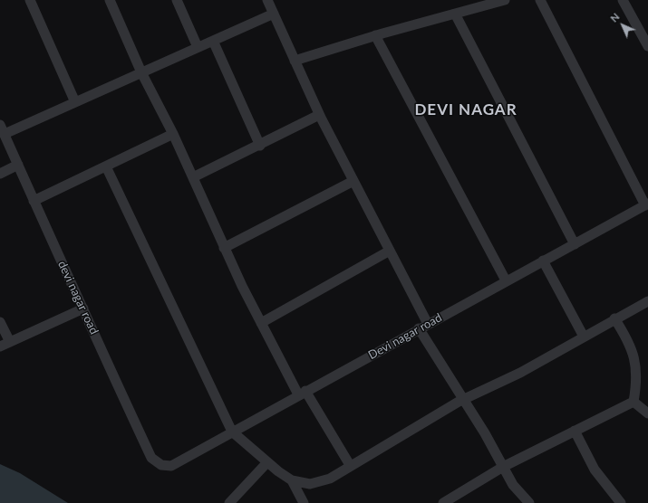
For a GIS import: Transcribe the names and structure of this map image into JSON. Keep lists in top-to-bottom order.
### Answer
{
  "streets": {
    "street": ["devi nagar road", "Devi nagar road"]
  },
  "crossings": [
    ["devi nagar road", "Devi nagar road"]
  ],
  "districts": ["DEVI NAGAR"],
  "north": "top left"
}
